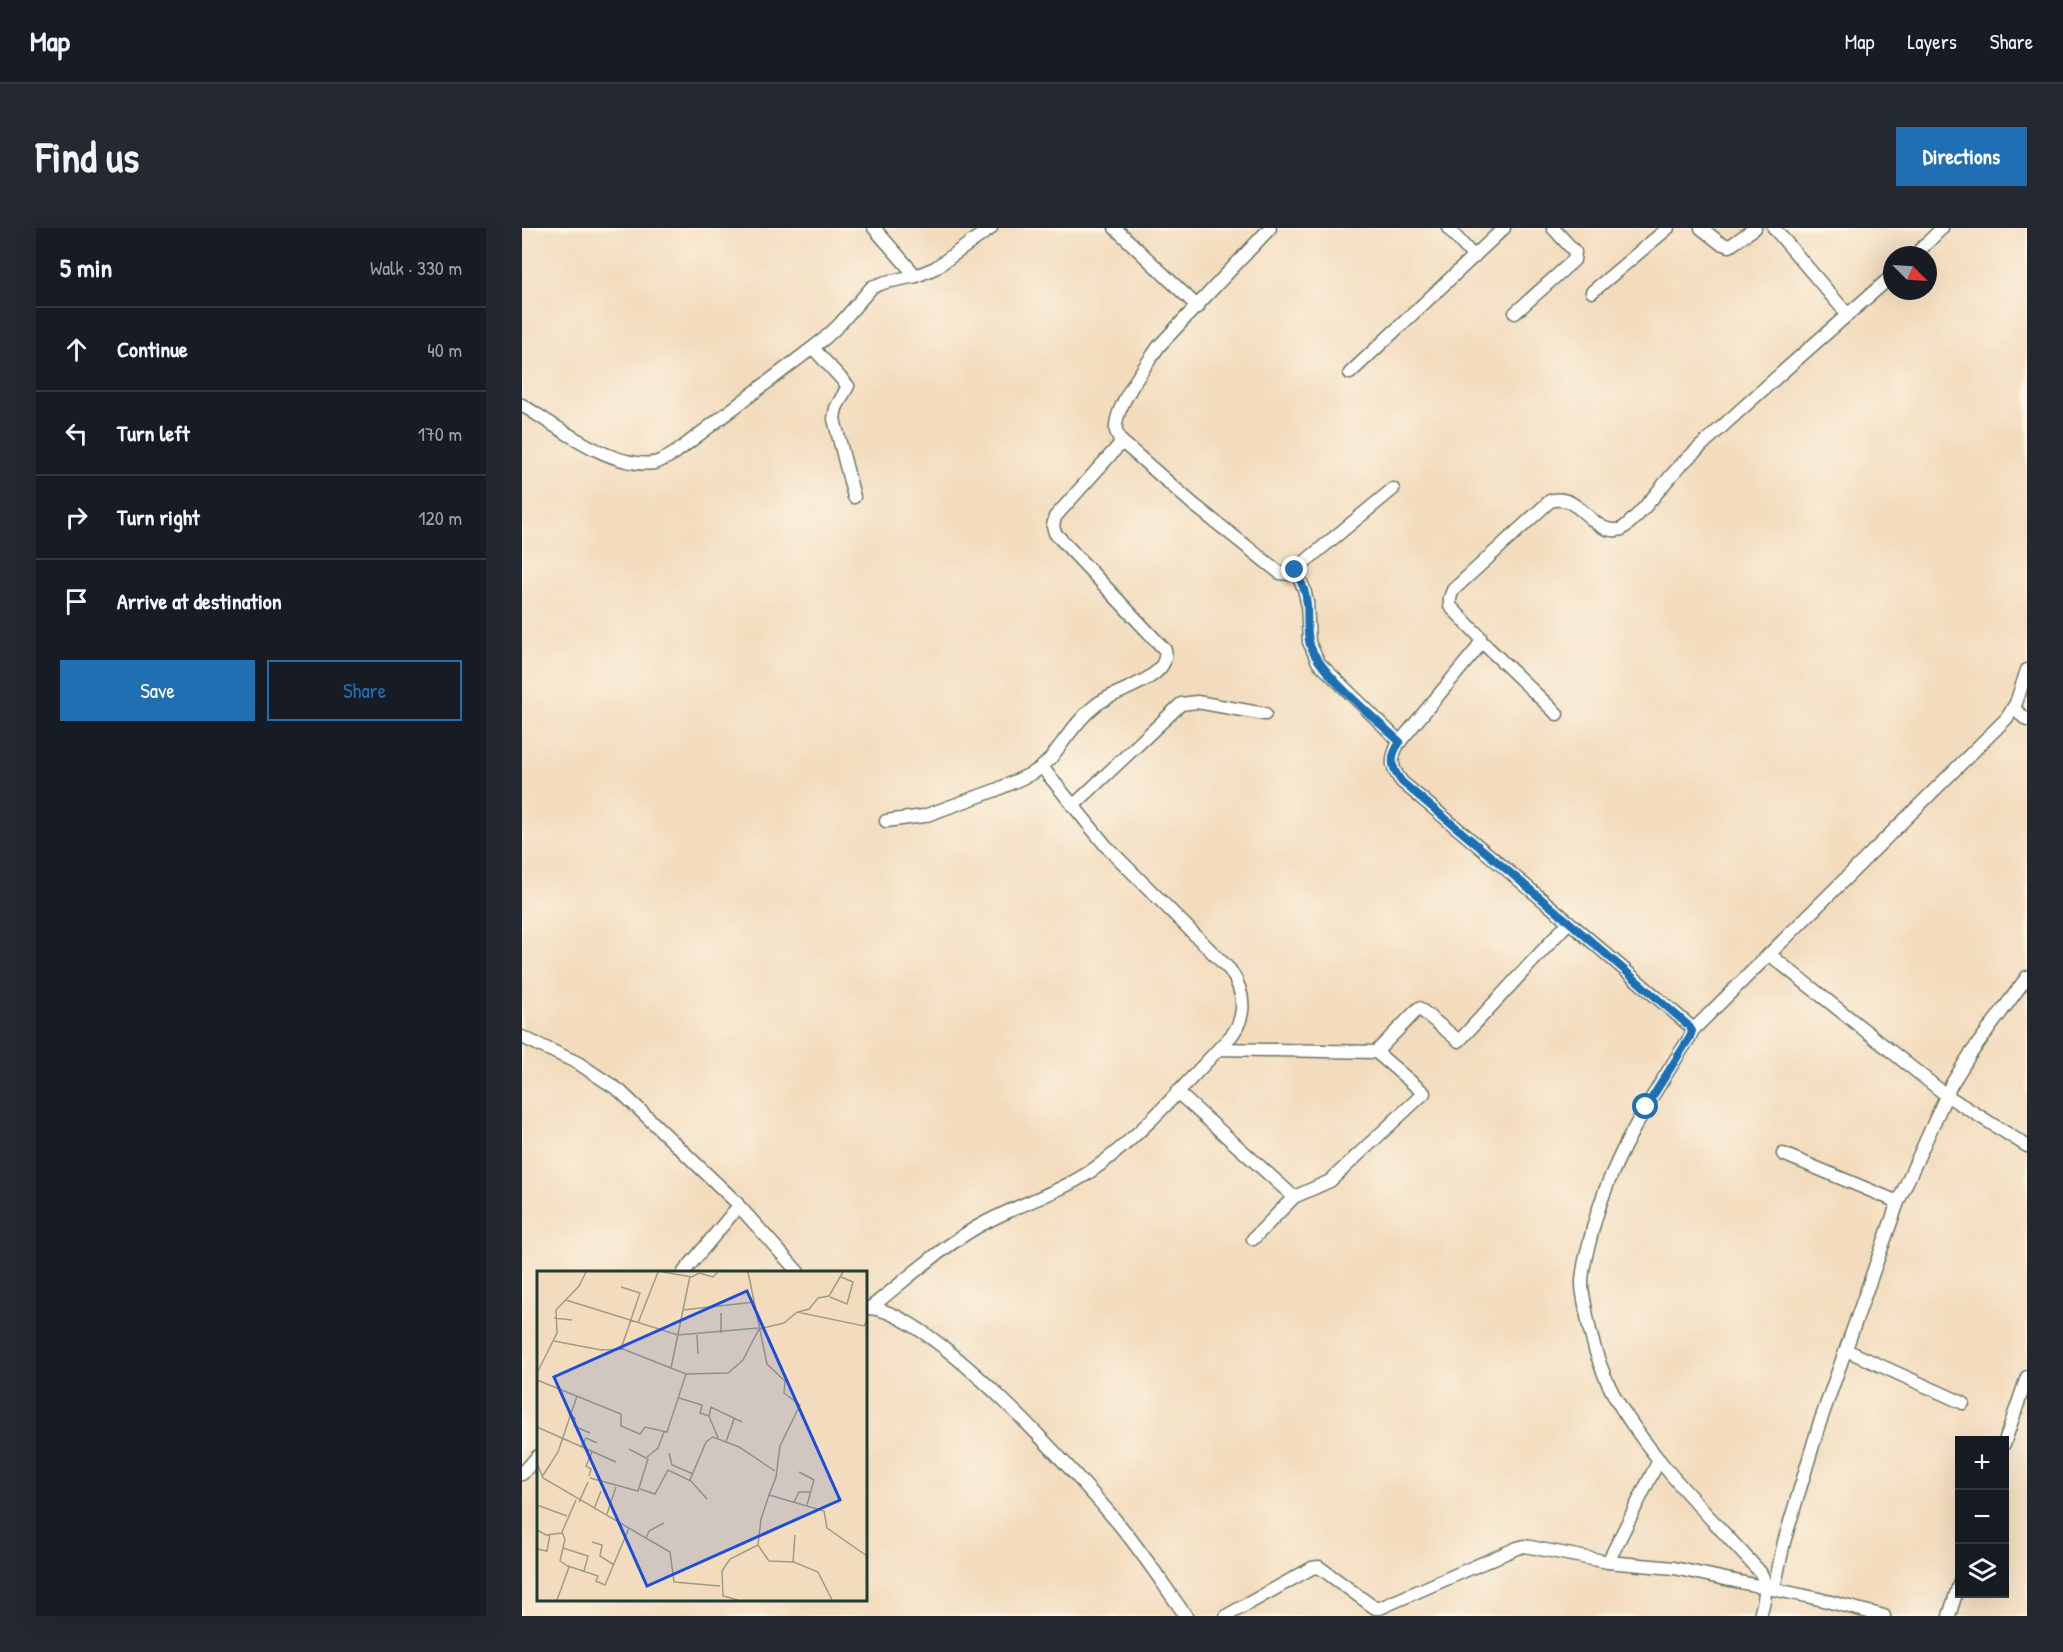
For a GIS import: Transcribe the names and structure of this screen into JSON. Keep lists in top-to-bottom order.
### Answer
{
  "north": "bottom right",
  "page": {
    "header": "Map",
    "nav": ["Map", "Layers", "Share"],
    "buttons": [
      "Directions",
      ["Save", "Share"]
    ],
    "title": "Find us",
    "heading": ["5 min", "Walk · 330 m"],
    "list": [
      ["Continue", "40 m"],
      ["Turn left", "170 m"],
      ["Turn right", "120 m"],
      "Arrive at destination"
    ],
    "map_buttons": ["+", "−"]
  }
}
